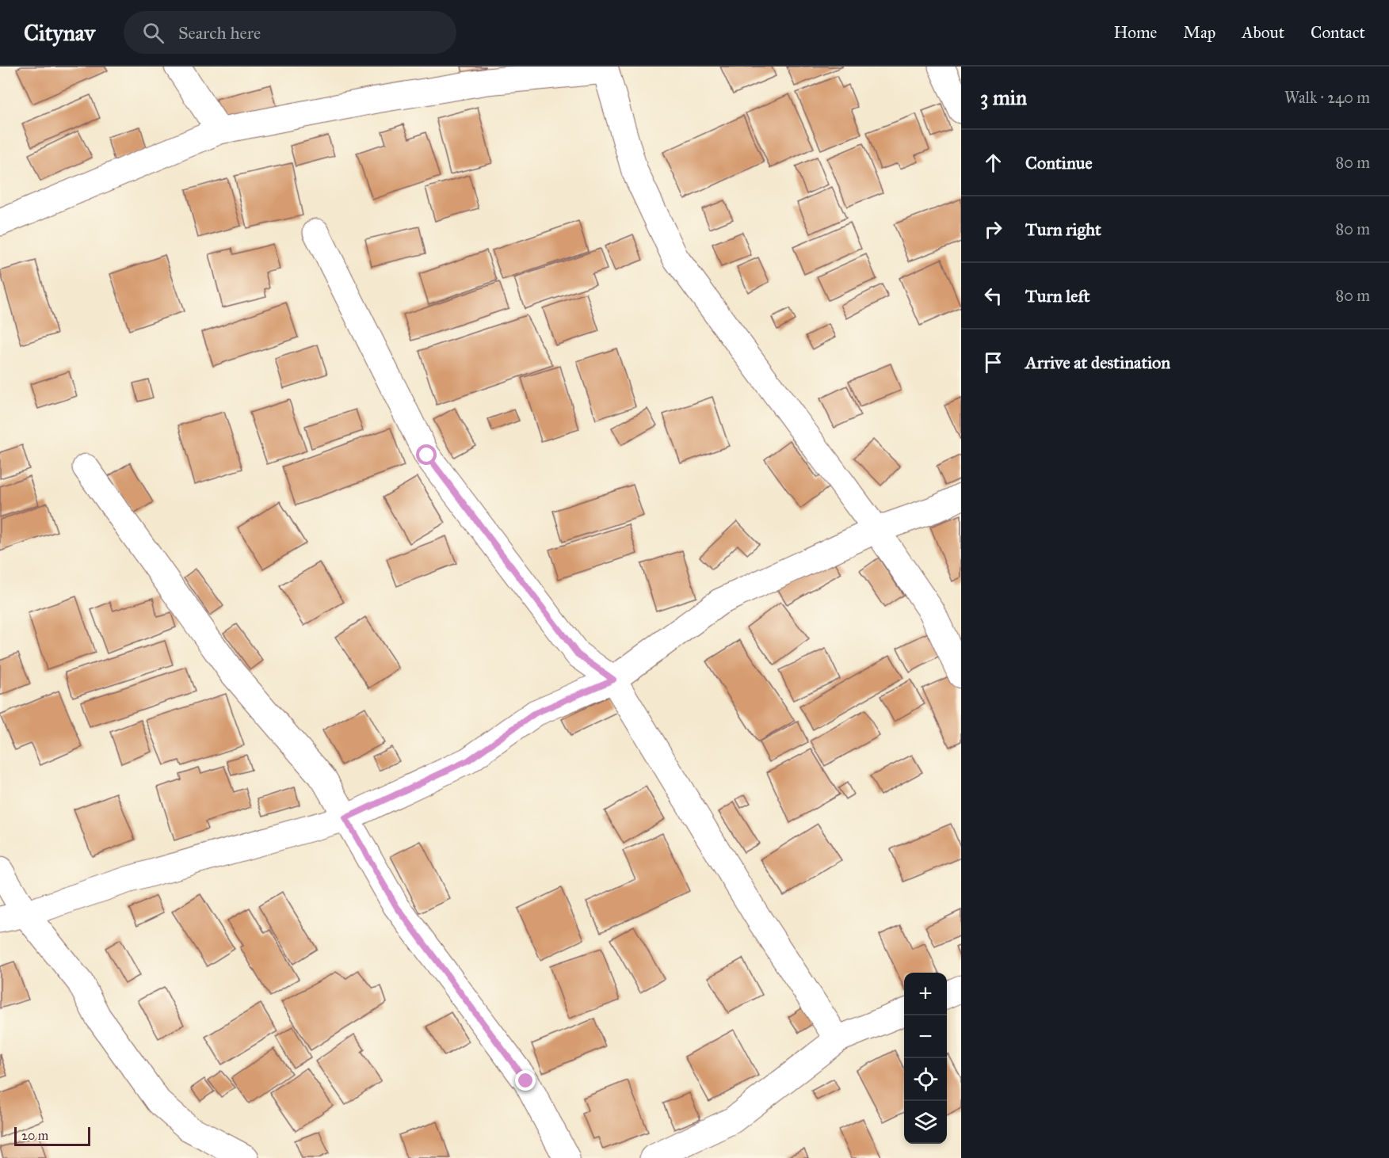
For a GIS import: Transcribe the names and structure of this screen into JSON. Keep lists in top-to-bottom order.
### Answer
{
  "scale_bar": "20 m",
  "page": {
    "header": "Citynav",
    "search": "Search here",
    "nav": [
      "Home",
      "Map",
      "About",
      "Contact"
    ],
    "heading": ["3 min", "Walk · 240 m"],
    "list": [
      ["Continue", "80 m"],
      ["Turn right", "80 m"],
      ["Turn left", "80 m"],
      "Arrive at destination"
    ],
    "map_buttons": ["+", "−"],
    "scale": "20 m"
  }
}
